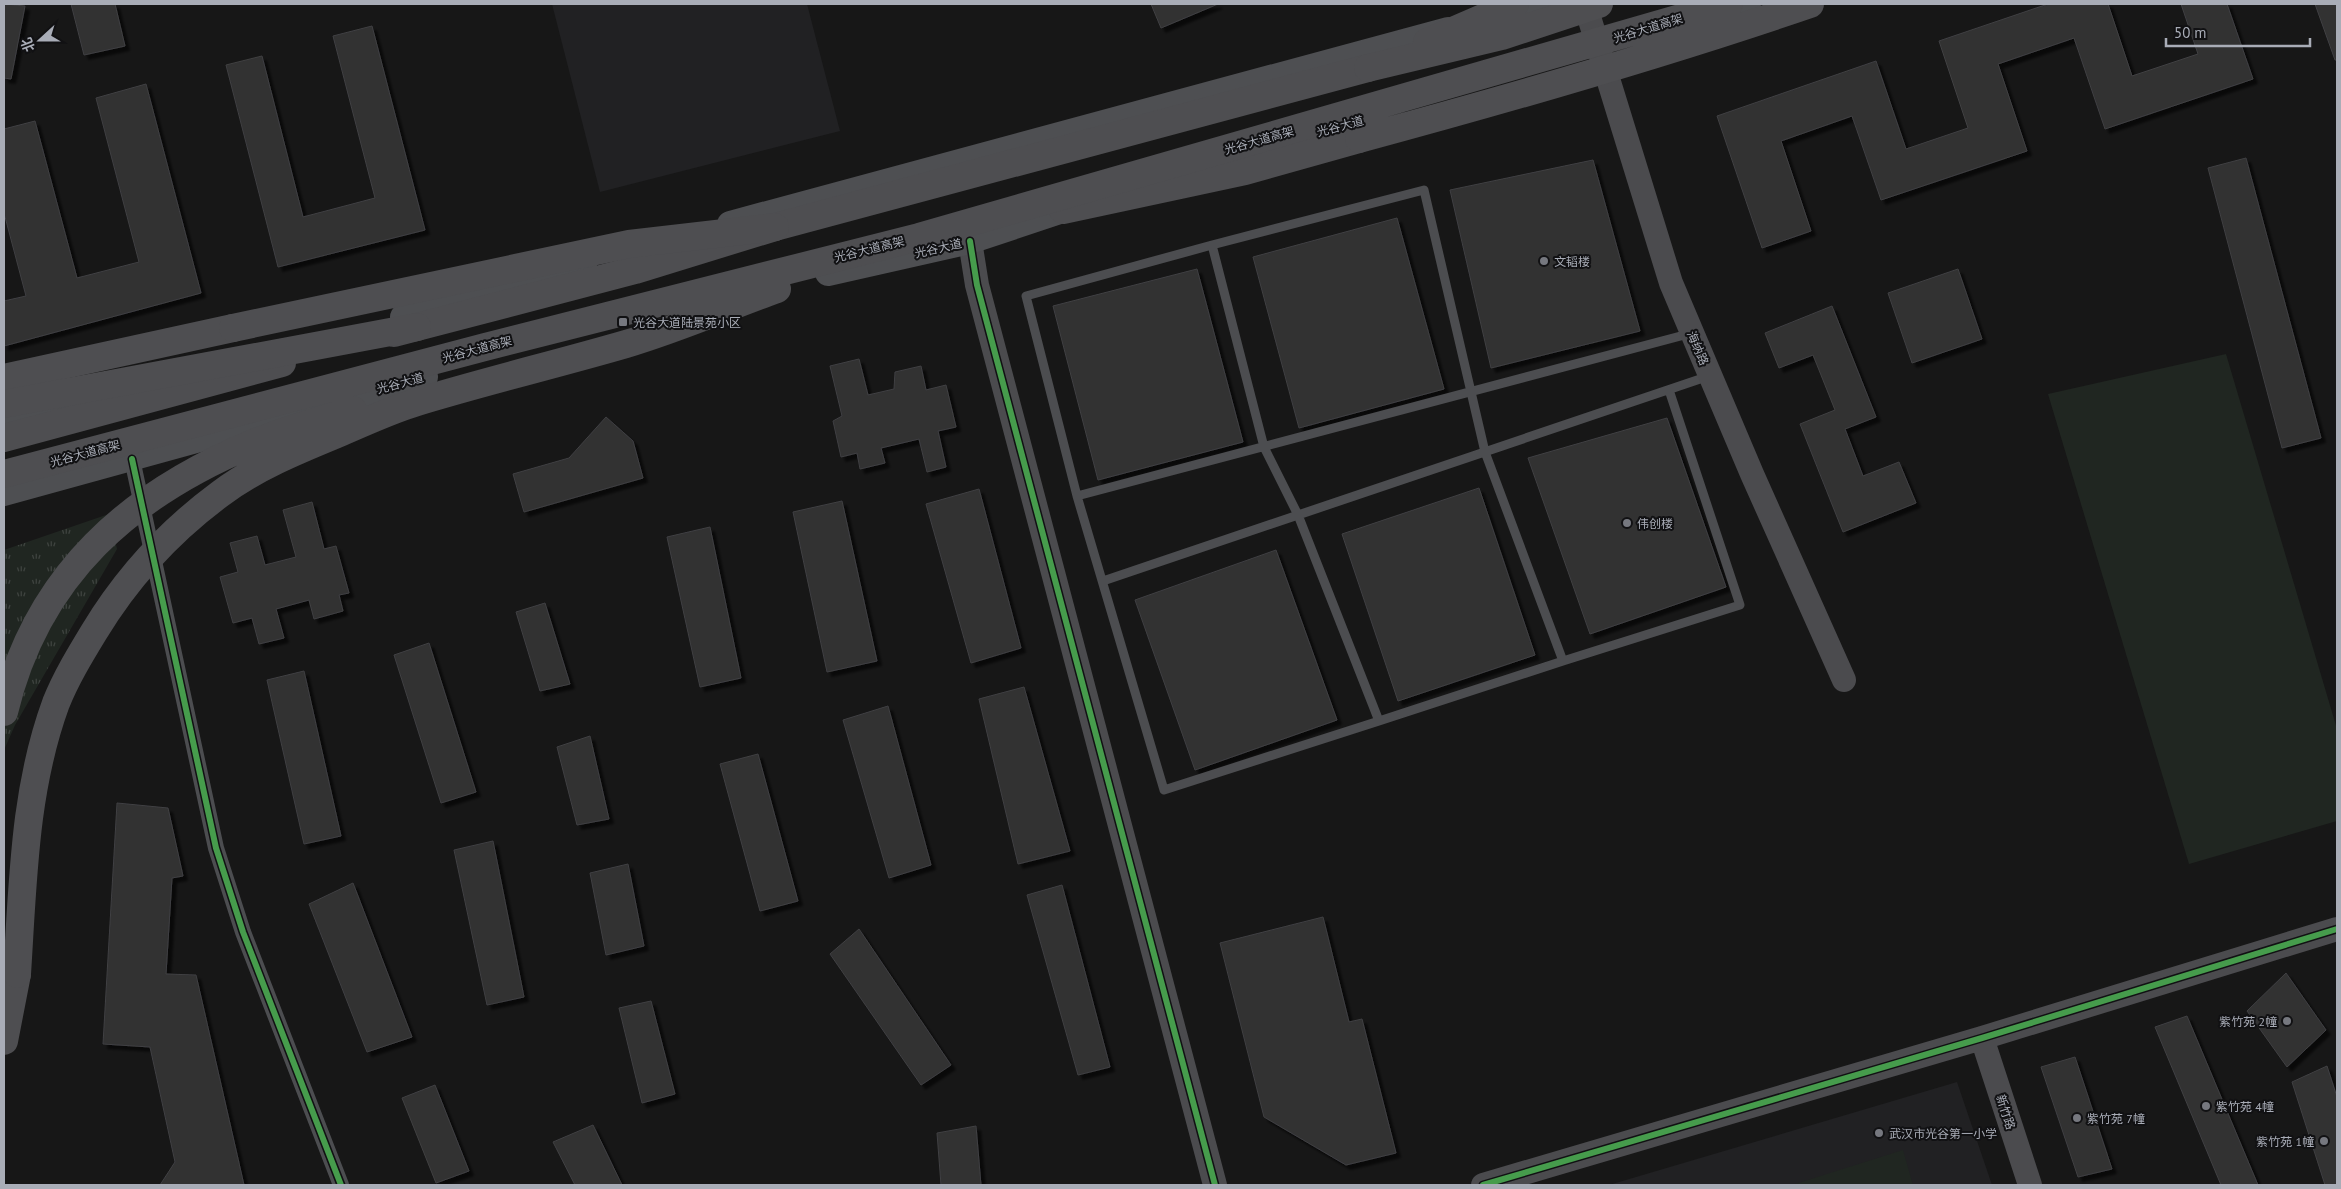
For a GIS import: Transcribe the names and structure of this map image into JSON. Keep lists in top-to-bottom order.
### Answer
{
  "streets": {
    "highway": ["光谷大道高架"],
    "main road": ["光谷大道"],
    "street": ["海纳路", "新竹路"]
  },
  "crossings": [
    ["光谷大道", "海纳路"]
  ],
  "places": {
    "other": [
      "文韬楼",
      "伟创楼",
      "紫竹苑 2幢",
      "紫竹苑 4幢",
      "紫竹苑 7幢",
      "武汉市光谷第一小学",
      "紫竹苑 1幢"
    ],
    "transit": ["光谷大道陆景苑小区"]
  },
  "scale_bar": "50 m",
  "north": "left"
}
